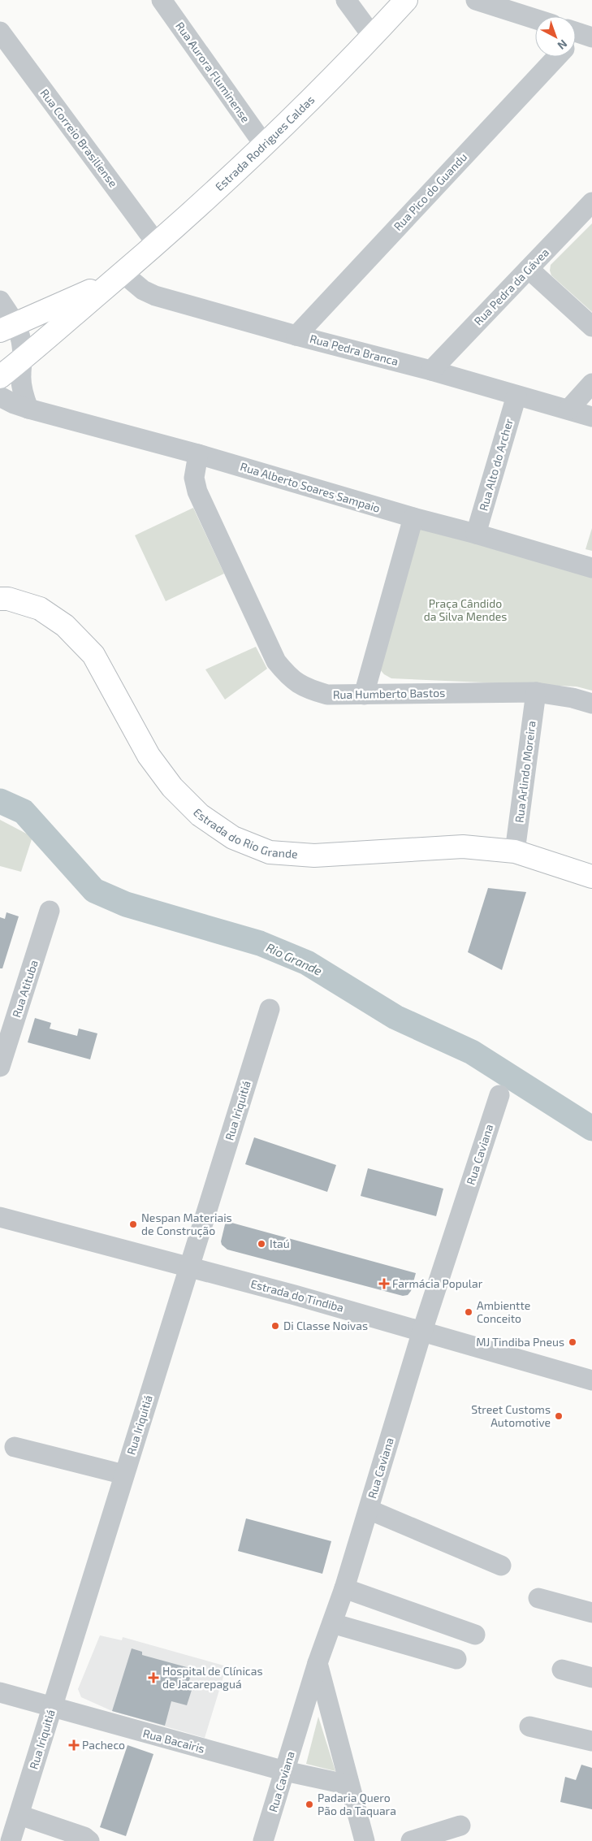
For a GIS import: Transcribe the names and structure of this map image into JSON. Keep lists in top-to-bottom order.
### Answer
{
  "streets": {
    "main road": ["Estrada Rodrigues Caldas", "Estrada do Rio Grande"],
    "street": [
      "Rua Aurora Fluminense",
      "Rua Correio Brasiliense",
      "Rua Pico do Guandu",
      "Rua Pedra da Gávea",
      "Rua Pedra Branca",
      "Rua Alto do Archer",
      "Rua Alberto Soares Sampaio",
      "Rua Humberto Bastos",
      "Rua Arlindo Moreira",
      "Rua Atituba",
      "Rua Iriquitiá",
      "Rua Caviana",
      "Estrada do Tindiba",
      "Rua Bacairis"
    ]
  },
  "crossings": [
    ["Rua Aurora Fluminense", "Estrada Rodrigues Caldas"],
    ["Rua Correio Brasiliense", "Estrada Rodrigues Caldas"],
    ["Estrada Rodrigues Caldas", "Rua Pedra Branca"],
    ["Rua Pico do Guandu", "Rua Pedra Branca"],
    ["Rua Pedra da Gávea", "Rua Pedra Branca"],
    ["Rua Pedra Branca", "Rua Alto do Archer"],
    ["Rua Alto do Archer", "Rua Alberto Soares Sampaio"],
    ["Rua Alberto Soares Sampaio", "Rua Humberto Bastos"],
    ["Rua Humberto Bastos", "Rua Arlindo Moreira"],
    ["Rua Arlindo Moreira", "Estrada do Rio Grande"],
    ["Rua Iriquitiá", "Estrada do Tindiba"],
    ["Rua Iriquitiá", "Rua Bacairis"],
    ["Rua Caviana", "Estrada do Tindiba"],
    ["Rua Caviana", "Rua Bacairis"]
  ],
  "water": ["Rio Grande"],
  "parks": ["Praça Cândido da Silva Mendes"],
  "places": {
    "other": [
      "Nespan Materiais de Construção",
      "Itaú",
      "Ambientte Conceito",
      "Di Classe Noivas",
      "MJ Tindiba Pneus",
      "Street Customs Automotive",
      "Padaria Quero Pão da Taquara"
    ],
    "health": ["Farmácia Popular", "Hospital de Clínicas de Jacarepaguá", "Pacheco"]
  },
  "north": "bottom right"
}
